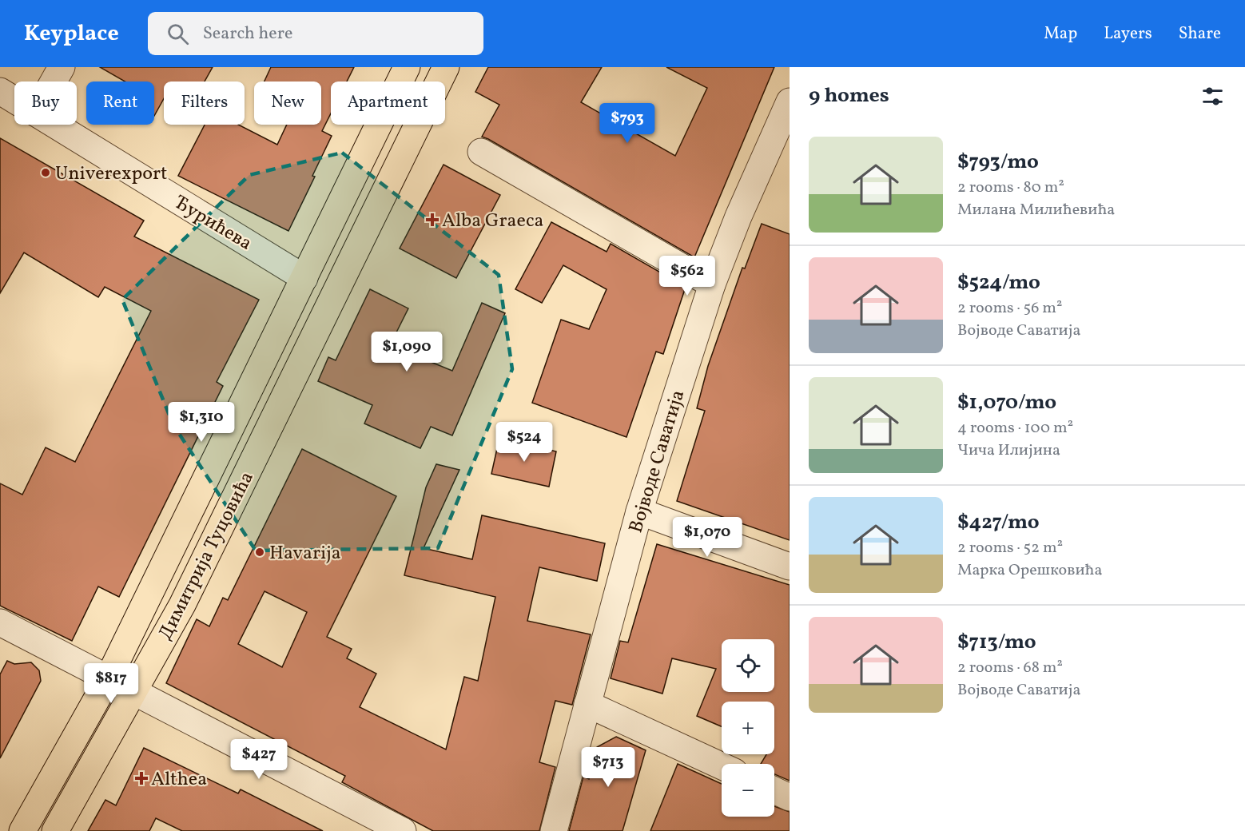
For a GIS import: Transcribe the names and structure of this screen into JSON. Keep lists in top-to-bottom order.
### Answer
{
  "streets": {
    "main road": ["Димитрија Туцовића"],
    "street": ["Ђурићева", "Војводе Саватија"]
  },
  "crossings": [
    ["Ђурићева", "Димитрија Туцовића"]
  ],
  "places": {
    "other": ["Univerexport", "Havarija"],
    "health": ["Alba Graeca", "Althea"]
  },
  "page": {
    "header": "Keyplace",
    "search": "Search here",
    "nav": ["Map", "Layers", "Share"],
    "heading": "9 homes",
    "chip": [
      "Buy",
      "Rent",
      "Filters",
      "New",
      "Apartment"
    ],
    "price": [
      "$793",
      "$562",
      "$1,090",
      "$1,310",
      "$524",
      "$1,070",
      "$817",
      "$427",
      "$713"
    ],
    "list": [
      {
        "name": "$793/mo",
        "note": "2 rooms · 80 m² · Милана Милићевића"
      },
      {
        "name": "$524/mo",
        "note": "2 rooms · 56 m² · Војводе Саватија"
      },
      {
        "name": "$1,070/mo",
        "note": "4 rooms · 100 m² · Чича Илијина"
      },
      {
        "name": "$427/mo",
        "note": "2 rooms · 52 m² · Марка Орешковића"
      },
      {
        "name": "$713/mo",
        "note": "2 rooms · 68 m² · Војводе Саватија"
      }
    ],
    "map_buttons": ["+", "−"]
  }
}
